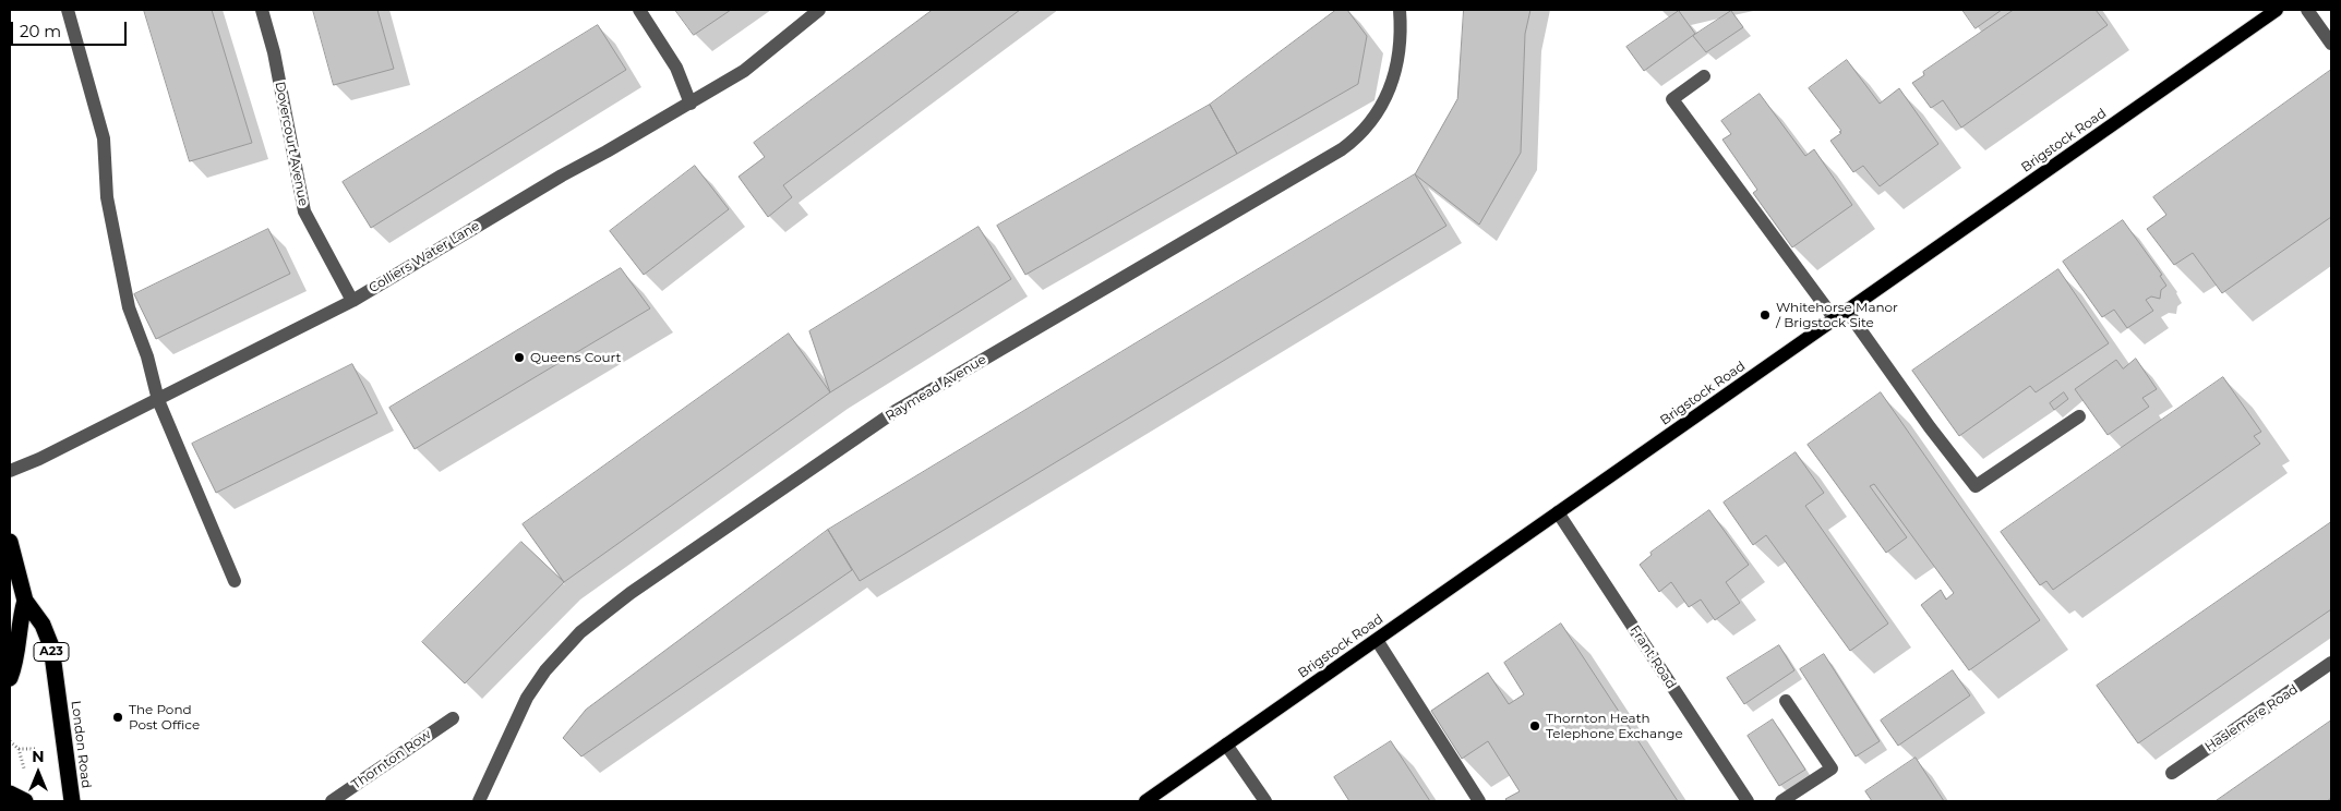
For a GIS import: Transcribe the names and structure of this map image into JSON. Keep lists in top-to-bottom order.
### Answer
{
  "streets": {
    "highway": ["A23", "London Road"],
    "main road": ["Brigstock Road"],
    "street": [
      "Dovercourt Avenue",
      "Colliers Water Lane",
      "Raymead Avenue",
      "Frant Road",
      "Haslemere Road",
      "Thornton Row"
    ]
  },
  "crossings": [
    ["Brigstock Road", "Frant Road"],
    ["Dovercourt Avenue", "Colliers Water Lane"]
  ],
  "places": [
    "Whitehorse Manor / Brigstock Site",
    "Queens Court",
    "The Pond Post Office",
    "Thornton Heath Telephone Exchange"
  ],
  "scale_bar": "20 m",
  "north": "top"
}
